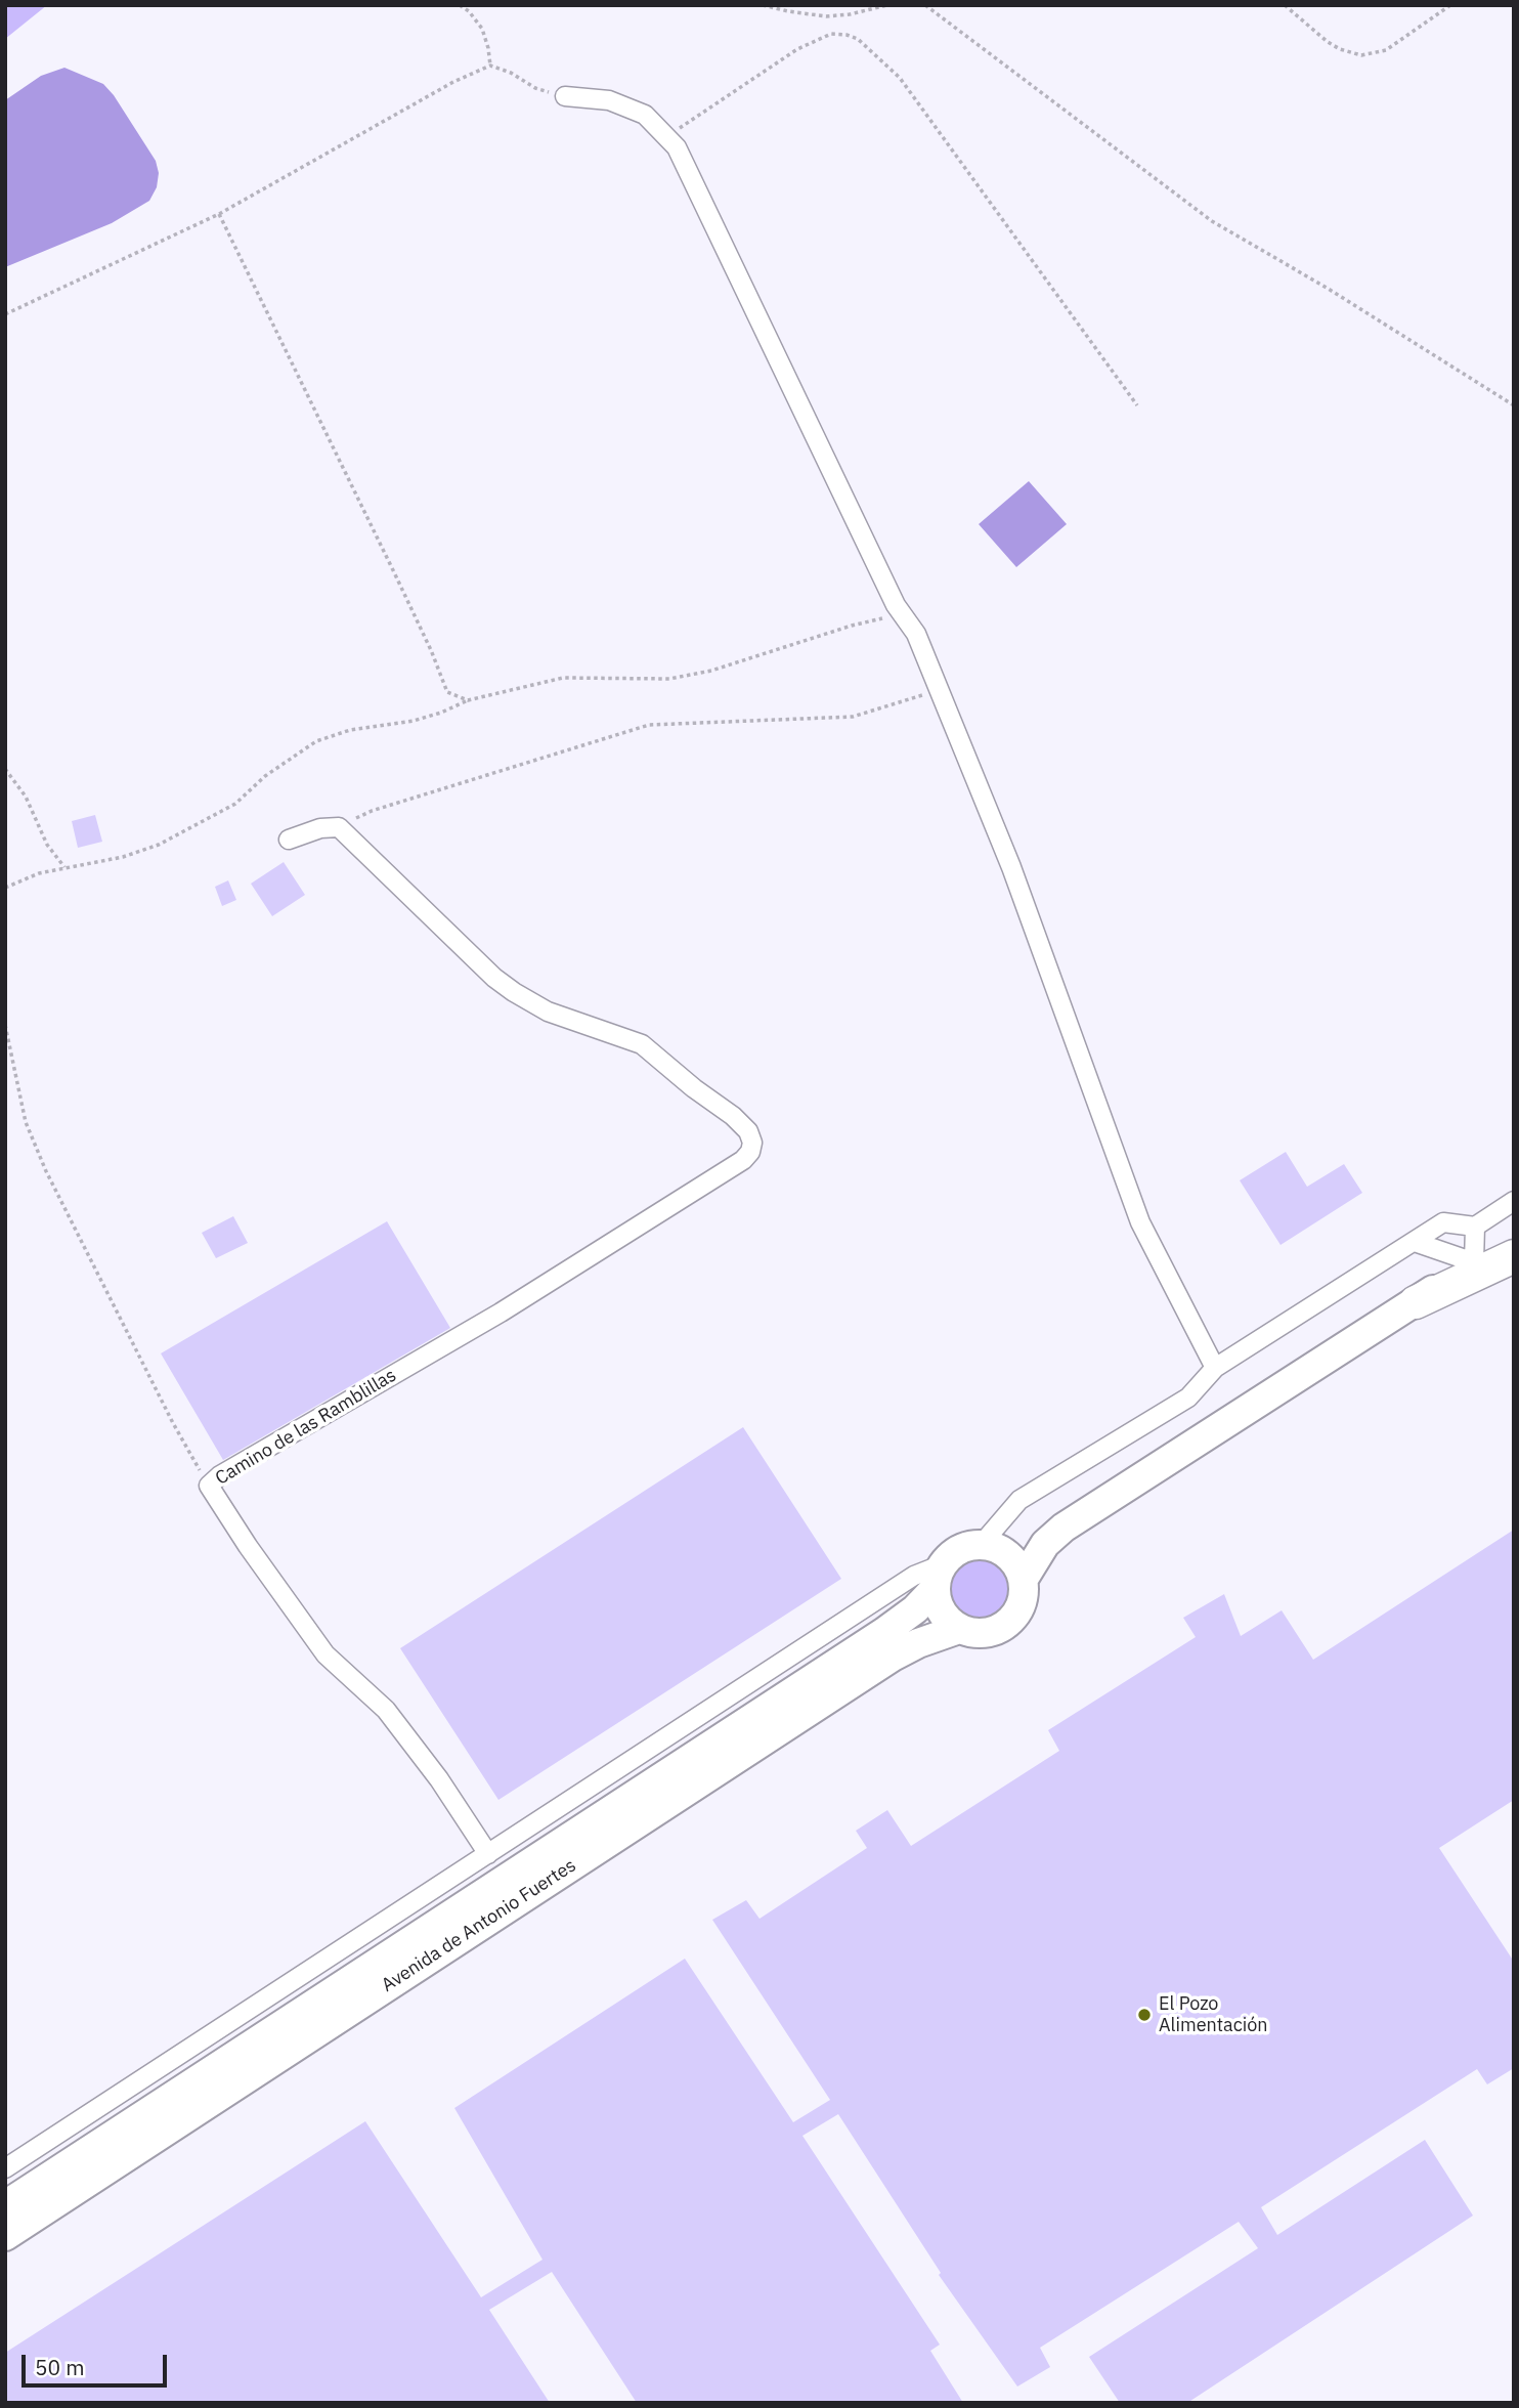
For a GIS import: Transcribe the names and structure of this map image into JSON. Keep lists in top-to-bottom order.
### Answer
{
  "streets": {
    "main road": ["Avenida de Antonio Fuertes"],
    "street": ["Camino de las Ramblillas"]
  },
  "places": ["El Pozo Alimentación"],
  "scale_bar": "50 m"
}
